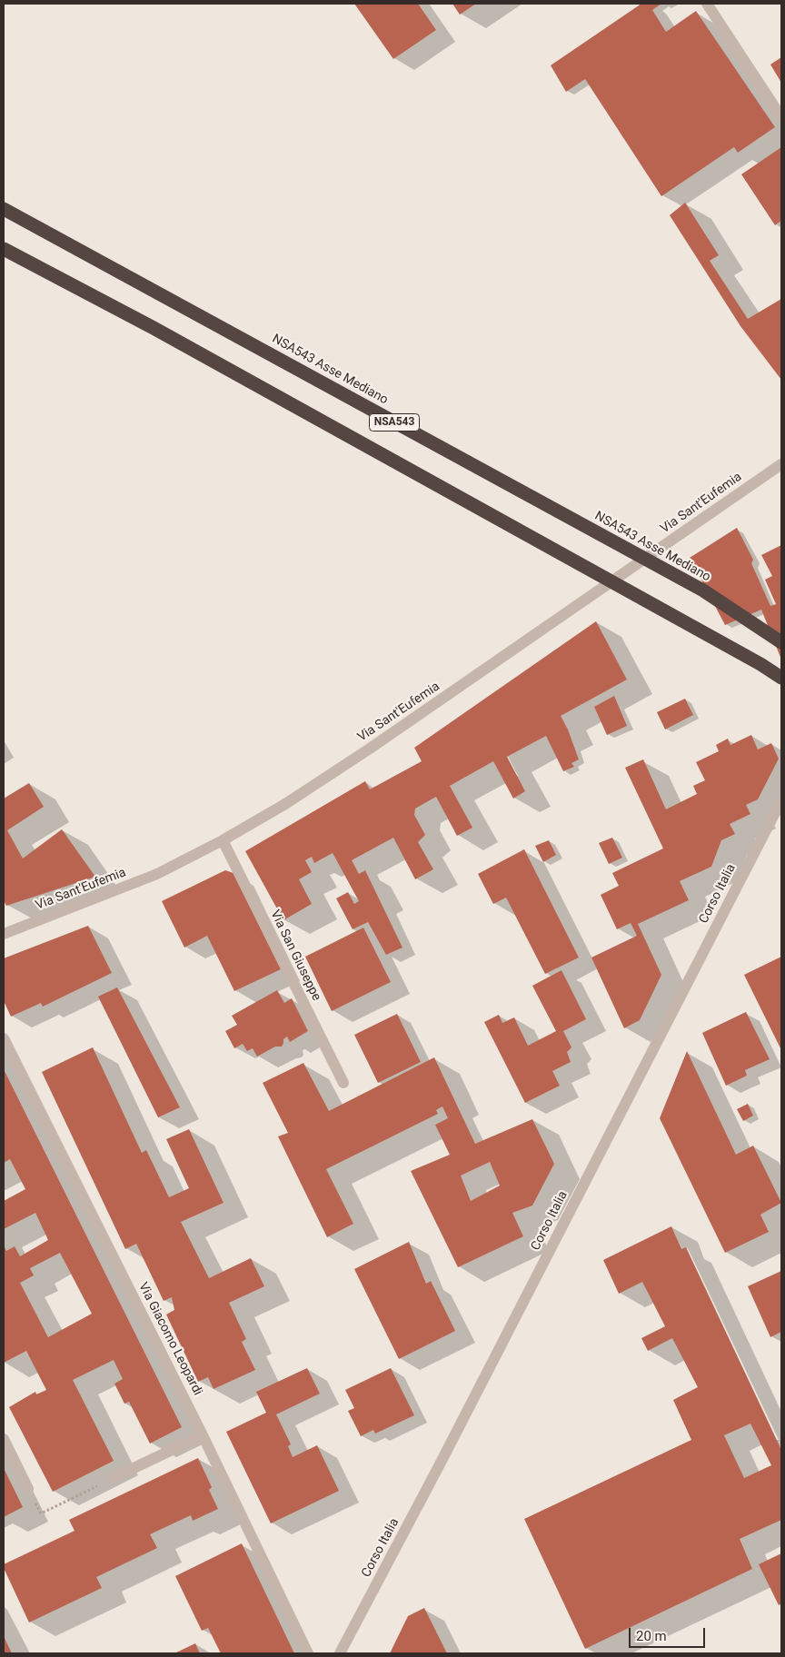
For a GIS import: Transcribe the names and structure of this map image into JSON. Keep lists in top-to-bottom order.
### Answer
{
  "streets": {
    "highway": ["NSA543 Asse Mediano", "NSA543"],
    "street": [
      "Via Sant'Eufemia",
      "Corso Italia",
      "Via San Giuseppe",
      "Via Giacomo Leopardi"
    ]
  },
  "crossings": [
    ["Via Sant'Eufemia", "Via San Giuseppe"]
  ],
  "scale_bar": "20 m"
}
